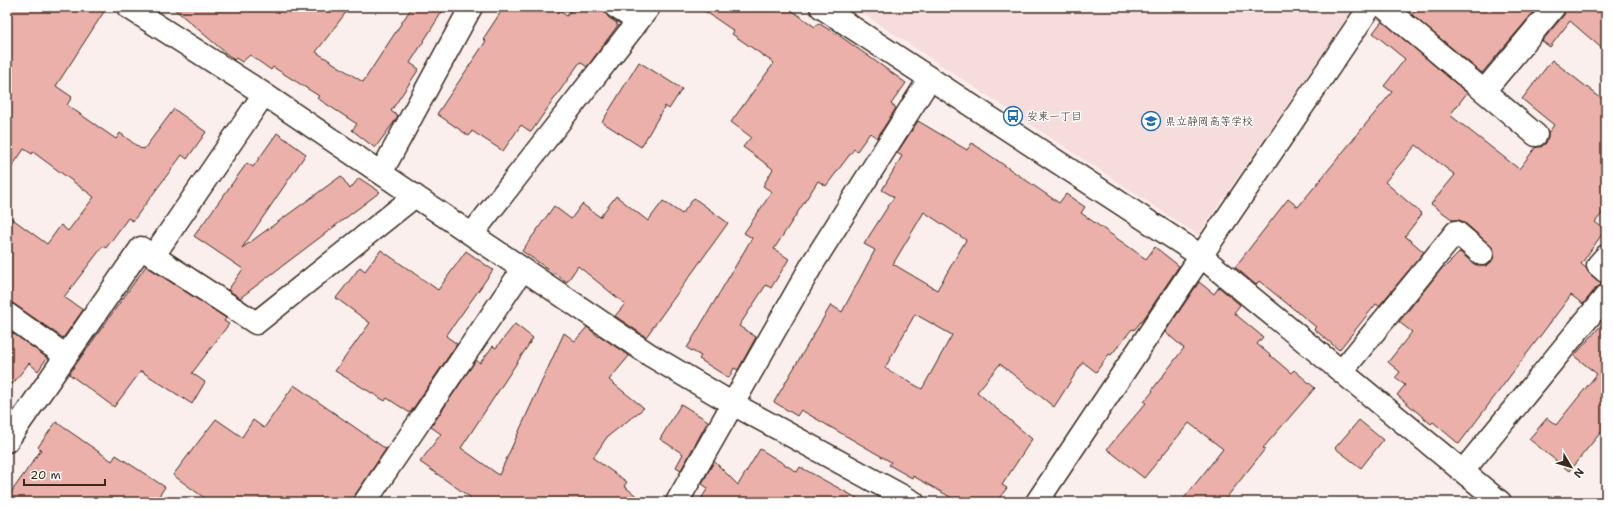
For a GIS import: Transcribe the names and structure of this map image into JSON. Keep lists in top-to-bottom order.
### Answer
{
  "places": {
    "bus stop": ["安東一丁目"],
    "school or university": ["県立静岡高等学校"]
  },
  "scale_bar": "20 m",
  "north": "bottom right"
}
